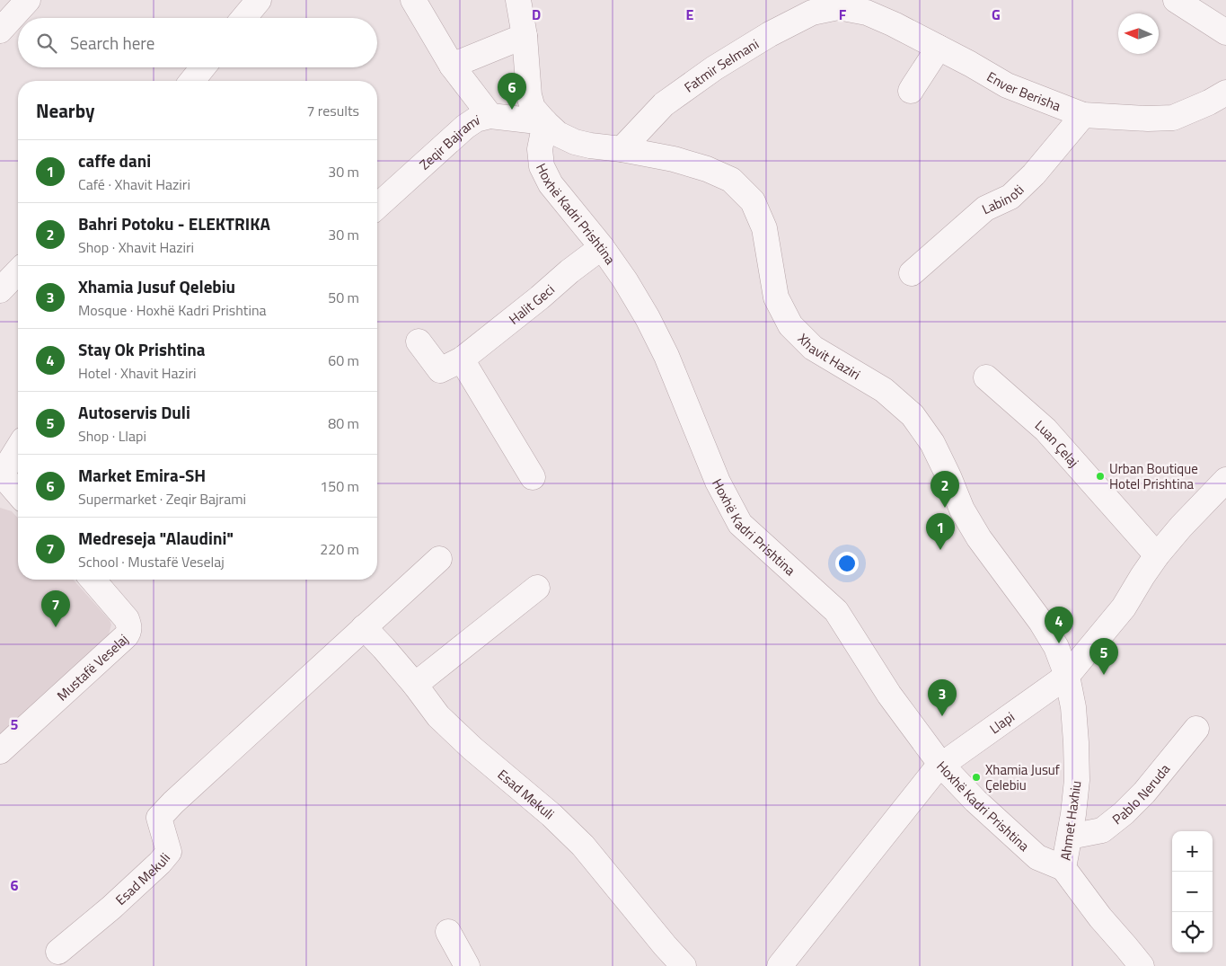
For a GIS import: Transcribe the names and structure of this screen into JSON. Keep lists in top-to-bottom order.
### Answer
{
  "streets": {
    "street": [
      "Fatmir Selmani",
      "Enver Berisha",
      "Zeqir Bajrami",
      "Labinoti",
      "Hoxhë Kadri Prishtina",
      "Halit Geci",
      "Xhavit Haziri",
      "Luan Çelaj",
      "Mustafë Veselaj",
      "Llapi",
      "Pablo Neruda",
      "Esad Mekuli",
      "Ahmet Haxhiu"
    ]
  },
  "crossings": [
    ["Fatmir Selmani", "Enver Berisha"],
    ["Fatmir Selmani", "Xhavit Haziri"],
    ["Enver Berisha", "Labinoti"],
    ["Zeqir Bajrami", "Hoxhë Kadri Prishtina"],
    ["Zeqir Bajrami", "Xhavit Haziri"],
    ["Hoxhë Kadri Prishtina", "Halit Geci"],
    ["Hoxhë Kadri Prishtina", "Xhavit Haziri"],
    ["Hoxhë Kadri Prishtina", "Llapi"],
    ["Hoxhë Kadri Prishtina", "Ahmet Haxhiu"],
    ["Xhavit Haziri", "Llapi"],
    ["Xhavit Haziri", "Ahmet Haxhiu"],
    ["Luan Çelaj", "Llapi"],
    ["Llapi", "Ahmet Haxhiu"],
    ["Pablo Neruda", "Ahmet Haxhiu"]
  ],
  "places": ["Urban Boutique Hotel Prishtina", "Xhamia Jusuf Çelebiu"],
  "north": "left",
  "page": {
    "search": "Search here",
    "pins": [
      "6",
      "2",
      "1",
      "7",
      "4",
      "5",
      "3"
    ],
    "heading": ["Nearby", "7 results"],
    "list": [
      {
        "mark": "1",
        "name": "caffe dani",
        "note": "Café · Xhavit Haziri",
        "value": "30 m"
      },
      {
        "mark": "2",
        "name": "Bahri Potoku - ELEKTRIKA",
        "note": "Shop · Xhavit Haziri",
        "value": "30 m"
      },
      {
        "mark": "3",
        "name": "Xhamia Jusuf Qelebiu",
        "note": "Mosque · Hoxhë Kadri Prishtina",
        "value": "50 m"
      },
      {
        "mark": "4",
        "name": "Stay Ok Prishtina",
        "note": "Hotel · Xhavit Haziri",
        "value": "60 m"
      },
      {
        "mark": "5",
        "name": "Autoservis Duli",
        "note": "Shop · Llapi",
        "value": "80 m"
      },
      {
        "mark": "6",
        "name": "Market Emira-SH",
        "note": "Supermarket · Zeqir Bajrami",
        "value": "150 m"
      },
      {
        "mark": "7",
        "name": "Medreseja \"Alaudini\"",
        "note": "School · Mustafë Veselaj",
        "value": "220 m"
      }
    ],
    "map_buttons": ["+", "−"]
  },
  "grid": {
    "columns": [
      "D",
      "E",
      "F",
      "G"
    ],
    "rows": ["5", "6"]
  }
}
